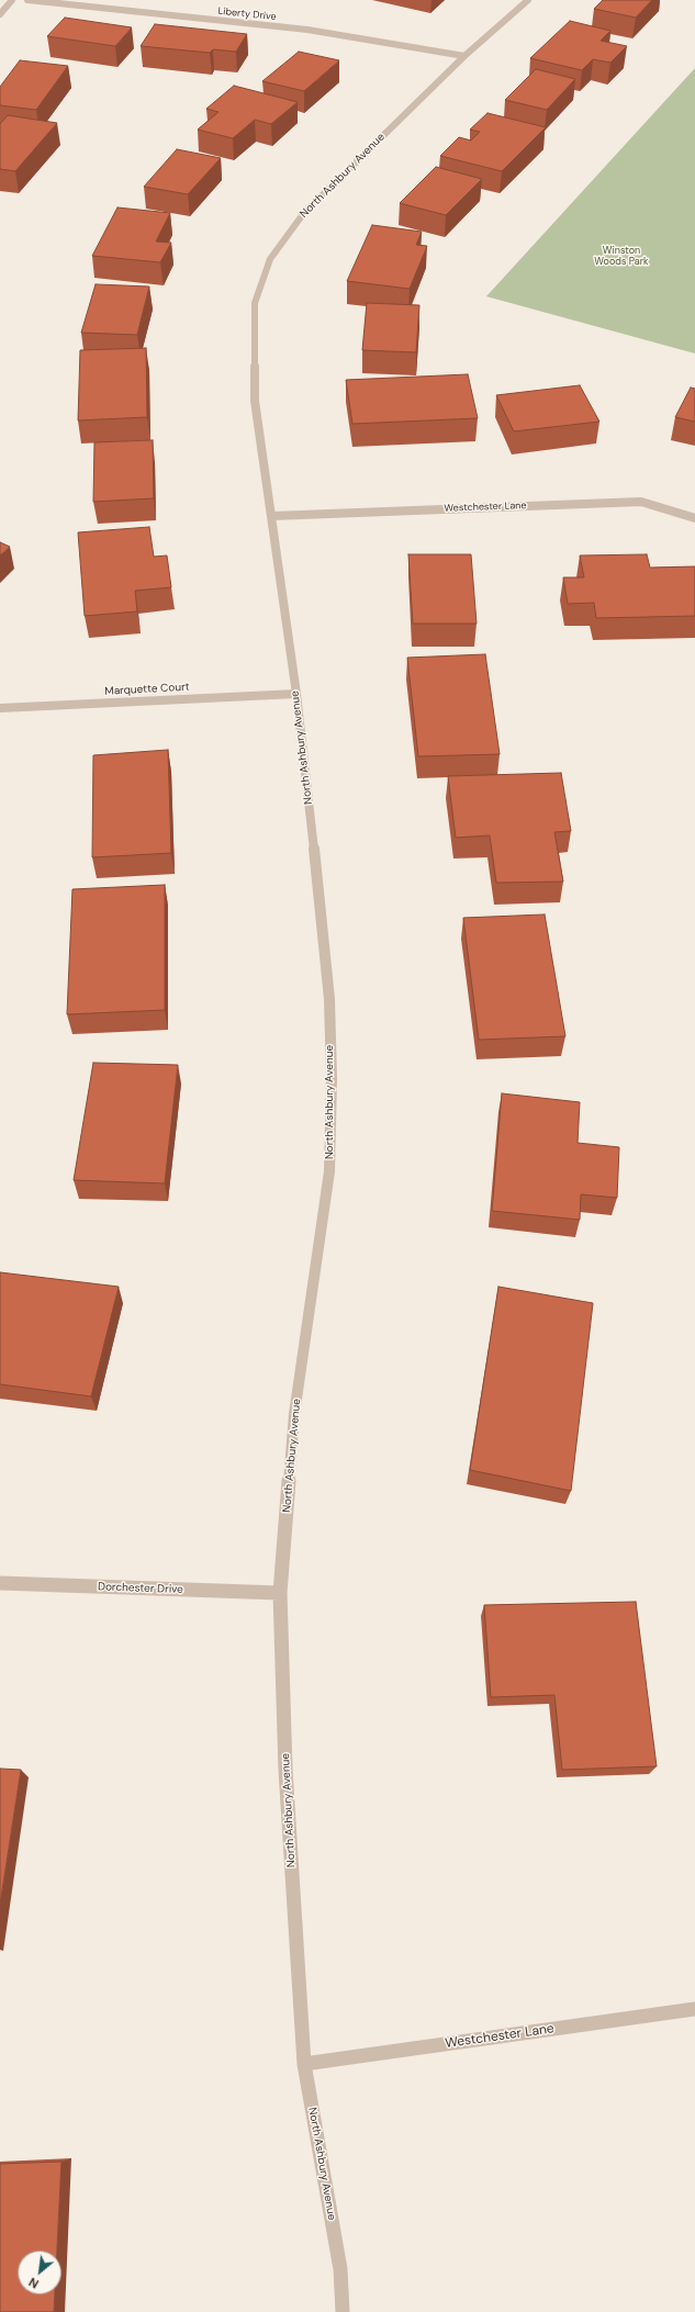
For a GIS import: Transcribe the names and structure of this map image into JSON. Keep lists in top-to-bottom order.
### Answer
{
  "streets": {
    "street": [
      "Liberty Drive",
      "North Ashbury Avenue",
      "Westchester Lane",
      "Marquette Court",
      "Dorchester Drive"
    ]
  },
  "crossings": [
    ["Liberty Drive", "North Ashbury Avenue"],
    ["North Ashbury Avenue", "Westchester Lane"],
    ["North Ashbury Avenue", "Marquette Court"],
    ["North Ashbury Avenue", "Dorchester Drive"]
  ],
  "parks": ["Winston Woods Park"],
  "north": "bottom left"
}
